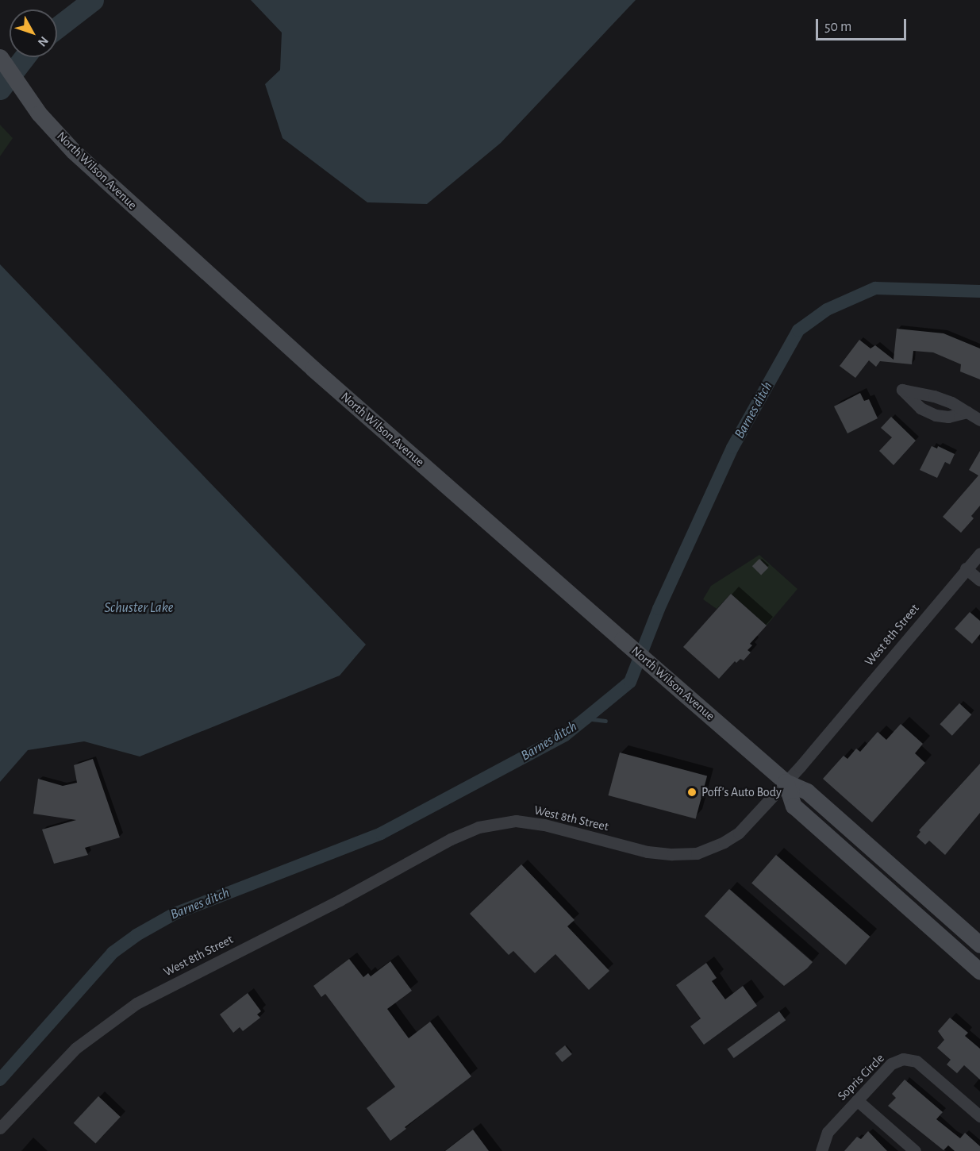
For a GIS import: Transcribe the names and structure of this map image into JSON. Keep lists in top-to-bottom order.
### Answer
{
  "streets": {
    "main road": ["North Wilson Avenue"],
    "street": ["West 8th Street", "Sopris Circle"]
  },
  "crossings": [
    ["North Wilson Avenue", "West 8th Street"]
  ],
  "water": ["Barnes ditch", "Schuster Lake"],
  "places": ["Poff's Auto Body"],
  "scale_bar": "50 m",
  "north": "bottom right"
}
